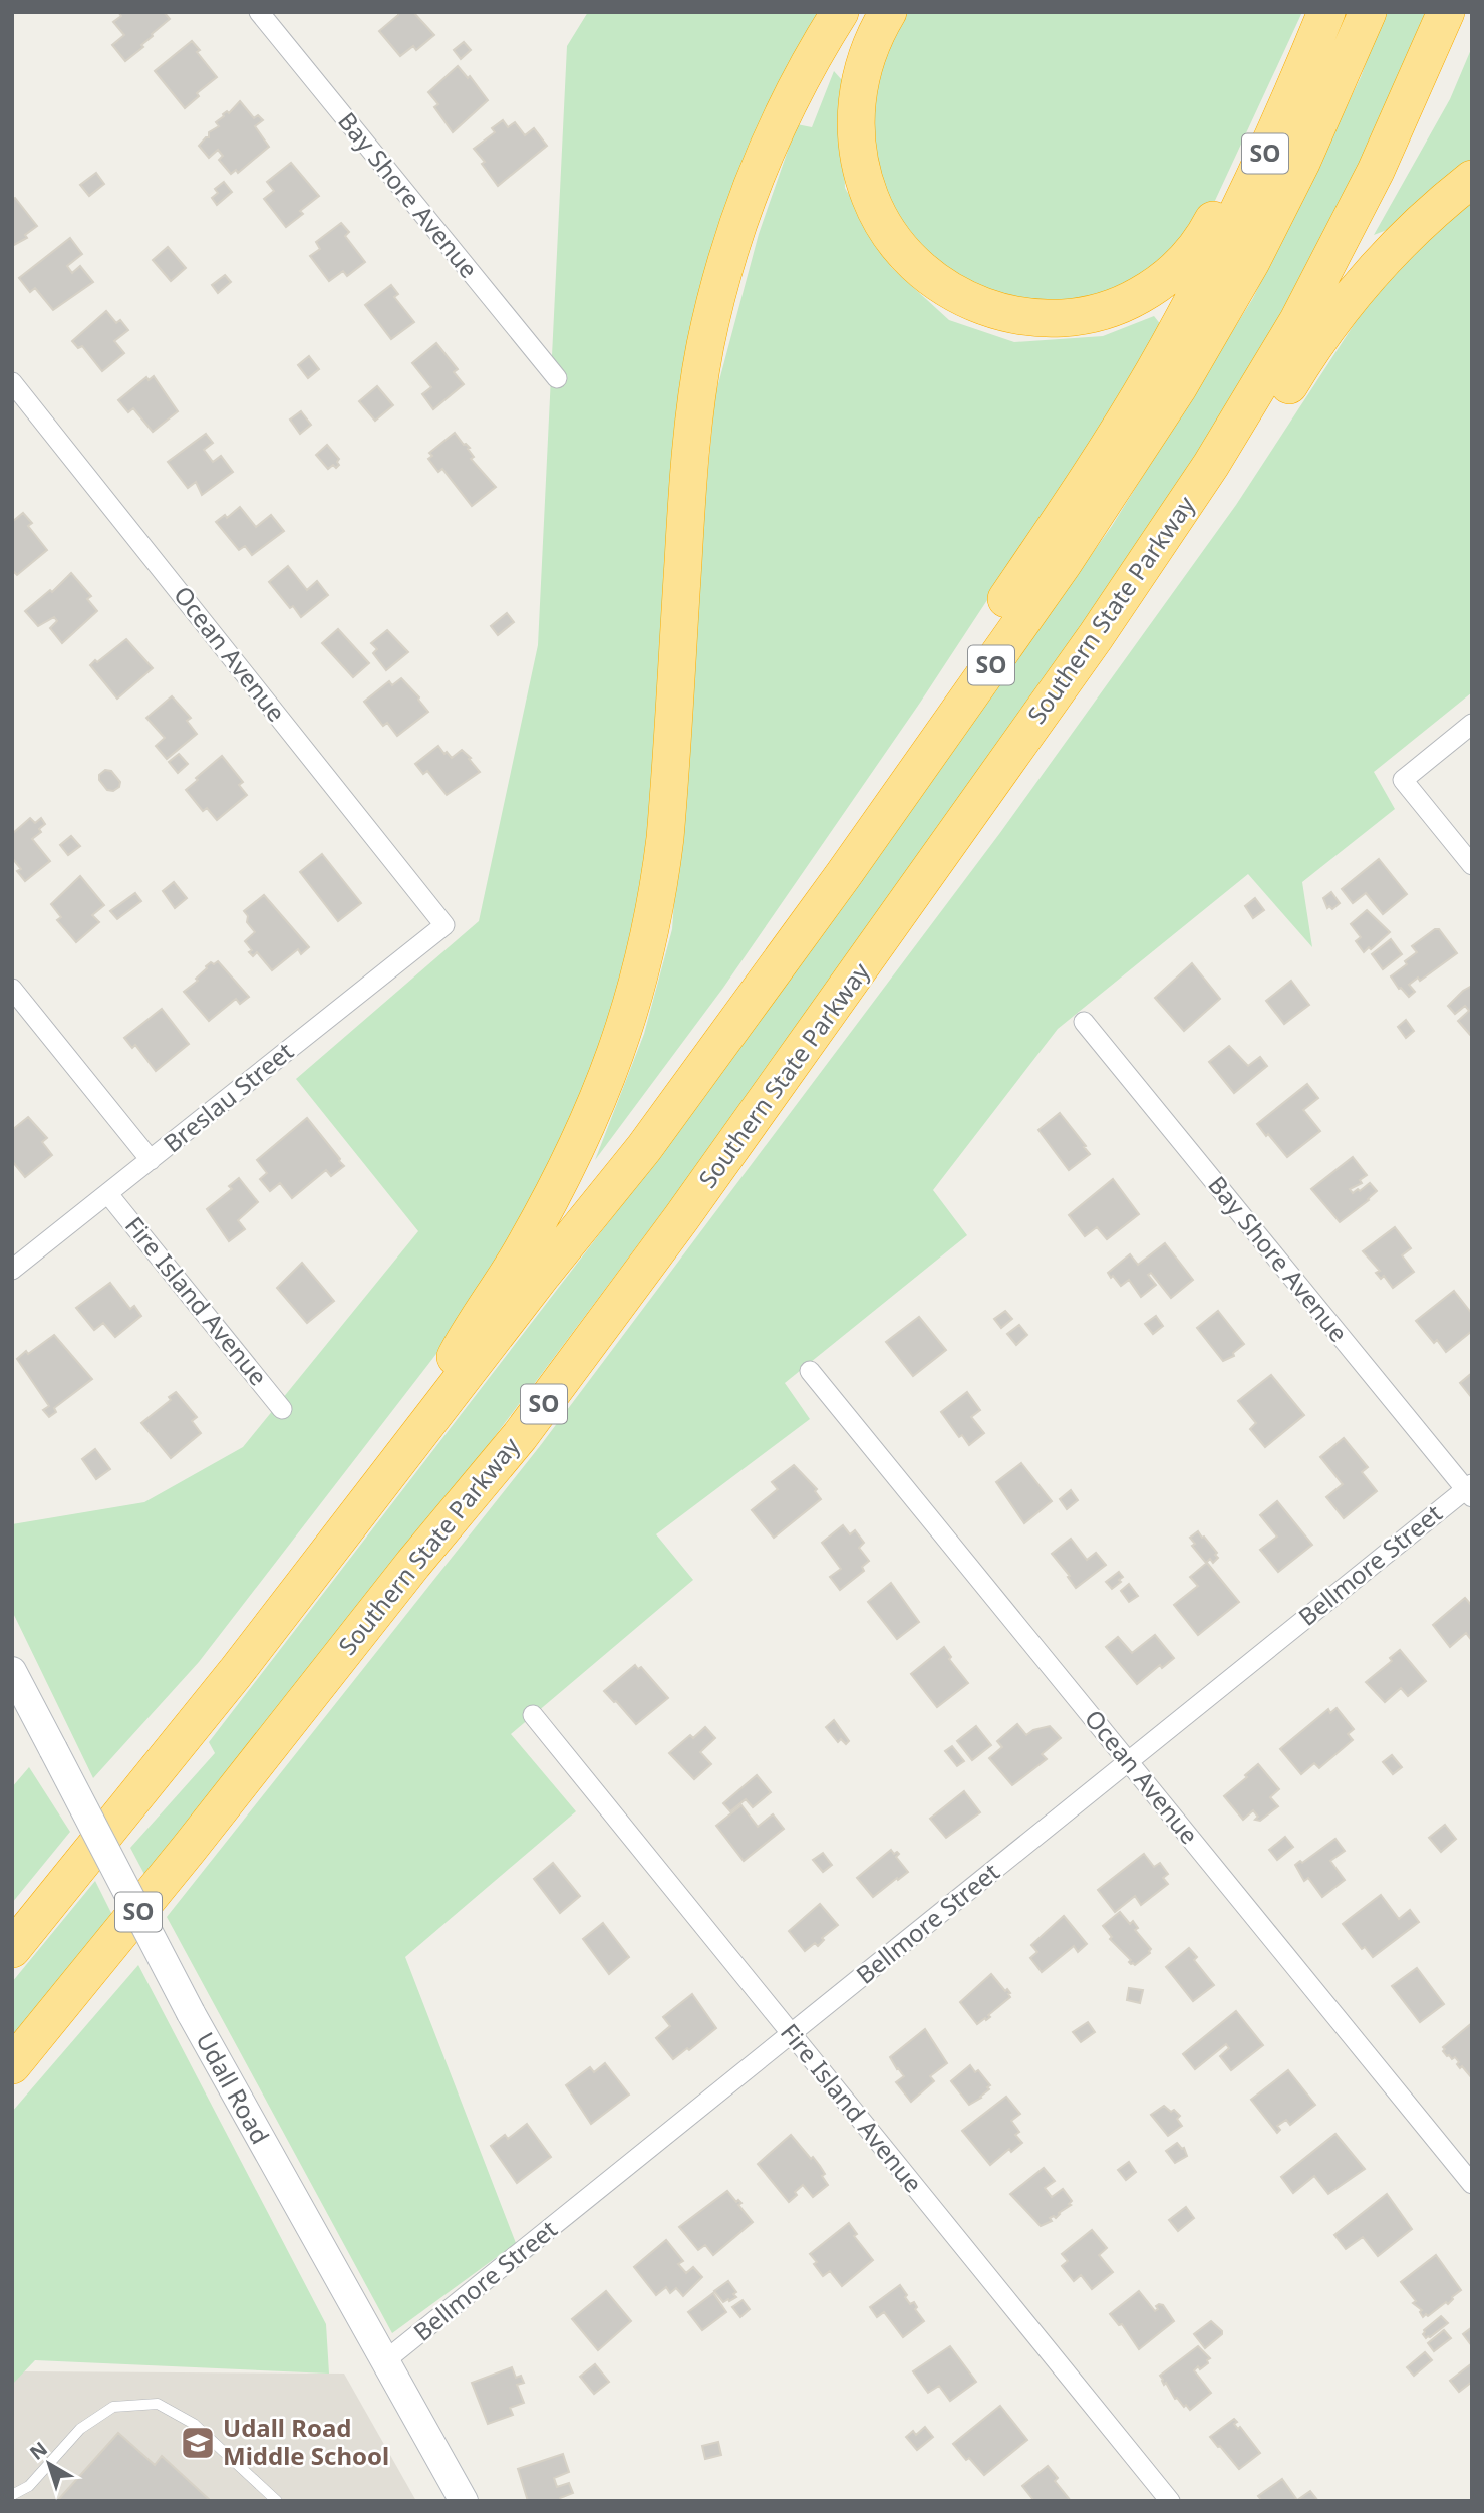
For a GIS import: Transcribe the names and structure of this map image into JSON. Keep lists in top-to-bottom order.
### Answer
{
  "streets": {
    "highway": ["SO", "Southern State Parkway"],
    "street": [
      "Bay Shore Avenue",
      "Ocean Avenue",
      "Breslau Street",
      "Fire Island Avenue",
      "Bellmore Street",
      "Udall Road"
    ]
  },
  "crossings": [
    ["Bay Shore Avenue", "Bellmore Street"],
    ["Ocean Avenue", "Breslau Street"],
    ["Ocean Avenue", "Bellmore Street"],
    ["Breslau Street", "Fire Island Avenue"],
    ["Fire Island Avenue", "Bellmore Street"],
    ["Bellmore Street", "Udall Road"]
  ],
  "places": {
    "school or university": ["Udall Road Middle School"]
  },
  "north": "top left"
}
